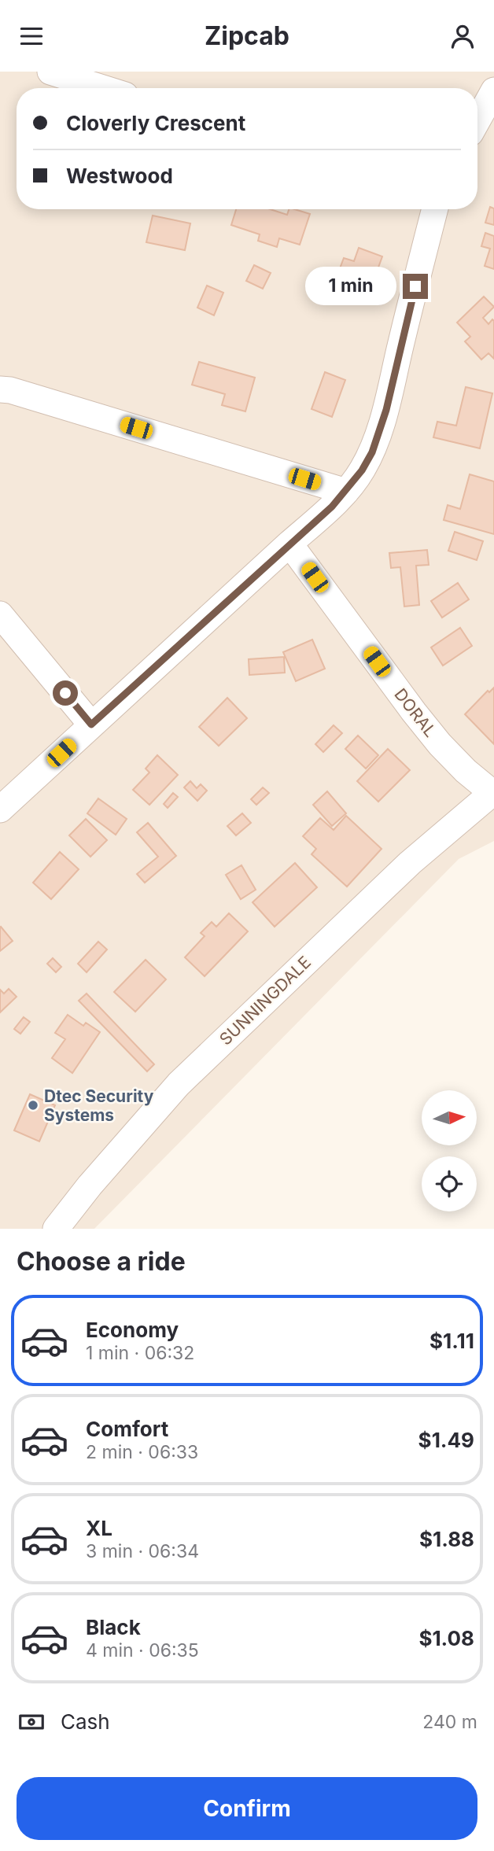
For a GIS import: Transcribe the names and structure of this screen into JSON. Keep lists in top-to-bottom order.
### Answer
{
  "streets": {
    "street": ["DORAL", "SUNNINGDALE"]
  },
  "crossings": [
    ["DORAL", "SUNNINGDALE"]
  ],
  "places": ["Dtec Security Systems"],
  "north": "right",
  "page": {
    "header": "Zipcab",
    "banner": ["Cloverly Crescent", "Westwood"],
    "bubble": "1 min",
    "heading": "Choose a ride",
    "list": [
      {
        "name": "Economy",
        "note": "1 min · 06:32",
        "value": "$1.11"
      },
      {
        "name": "Comfort",
        "note": "2 min · 06:33",
        "value": "$1.49"
      },
      {
        "name": "XL",
        "note": "3 min · 06:34",
        "value": "$1.88"
      },
      {
        "name": "Black",
        "note": "4 min · 06:35",
        "value": "$1.08"
      }
    ],
    "pay": ["Cash", "240 m"],
    "buttons": "Confirm"
  }
}
